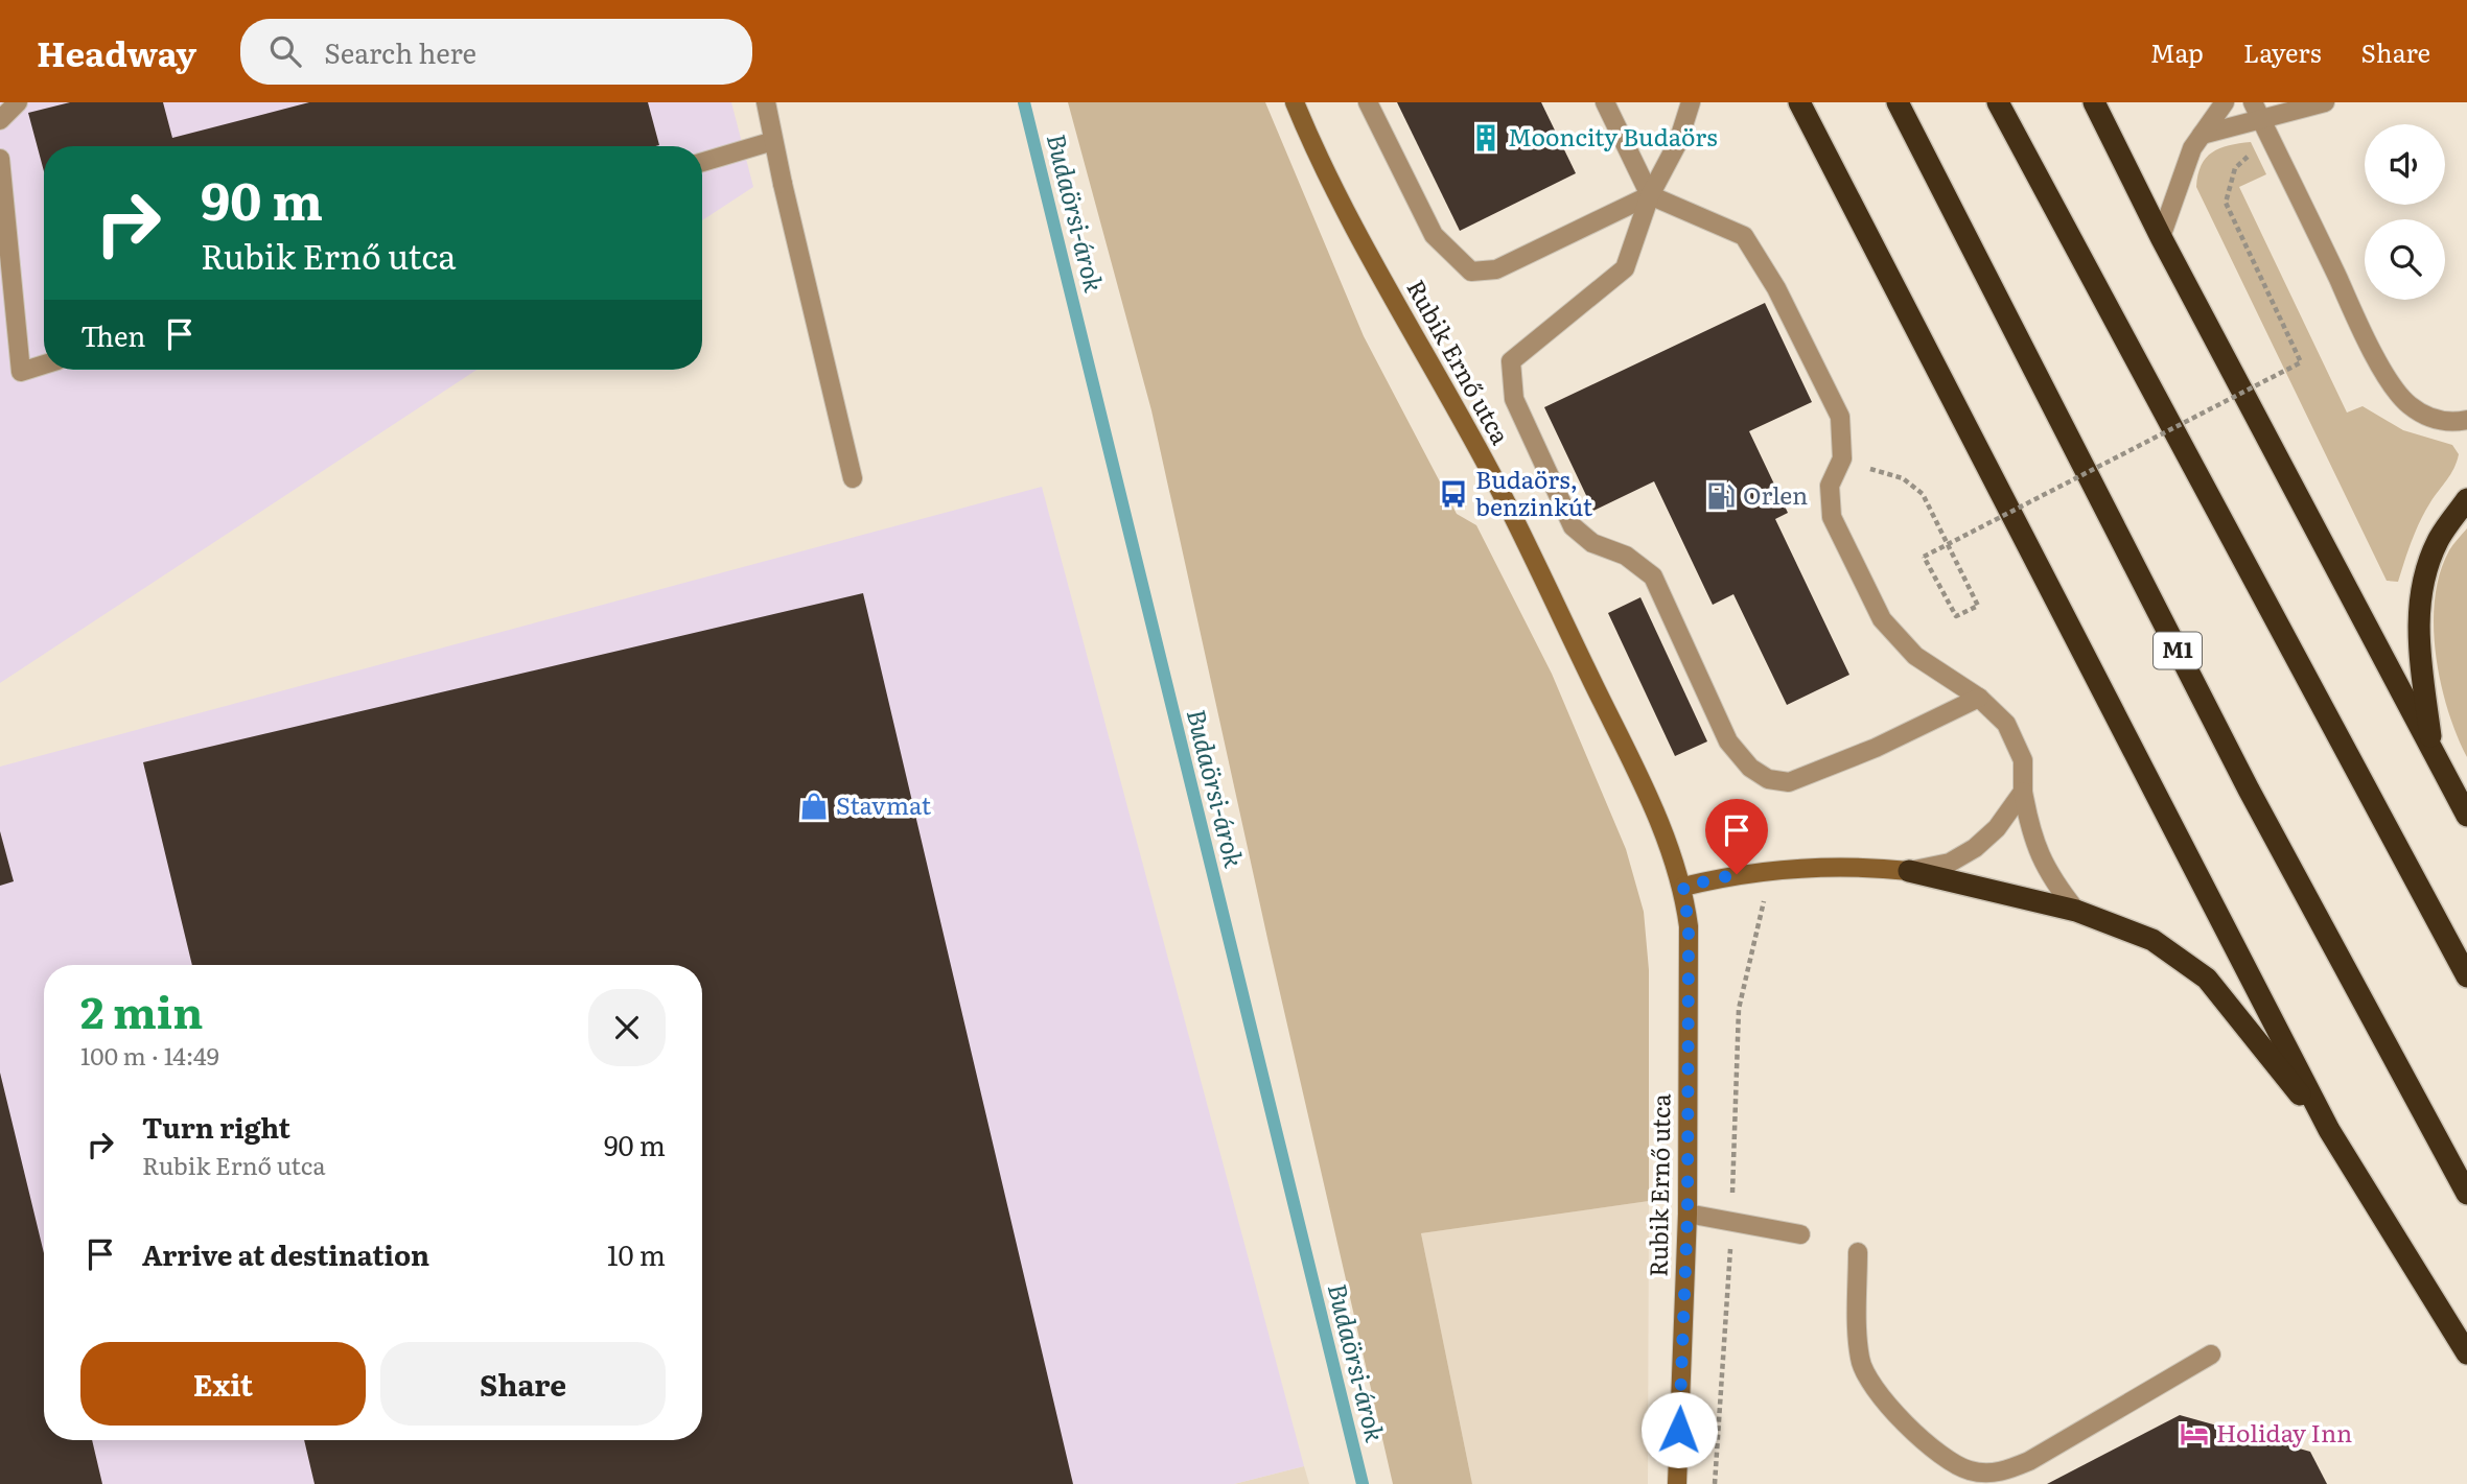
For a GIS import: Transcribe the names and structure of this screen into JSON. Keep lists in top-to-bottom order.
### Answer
{
  "streets": {
    "highway": ["M1"],
    "street": ["Rubik Ernő utca"]
  },
  "water": ["Budaörsi-árok"],
  "places": {
    "building": ["Mooncity Budaörs"],
    "bus stop": ["Budaörs, benzinkút"],
    "fuel station": ["Orlen"],
    "shop": ["Stavmat"],
    "hotel": ["Holiday Inn"]
  },
  "page": {
    "header": "Headway",
    "search": "Search here",
    "nav": ["Map", "Layers", "Share"],
    "turn": ["90 m", "Rubik Ernő utca"],
    "then": "Then",
    "heading": ["2 min", "100 m · 14:49"],
    "list": [
      {
        "name": "Turn right",
        "note": "Rubik Ernő utca",
        "value": "90 m"
      },
      {
        "name": "Arrive at destination",
        "value": "10 m"
      }
    ],
    "buttons": ["Exit", "Share"]
  }
}
